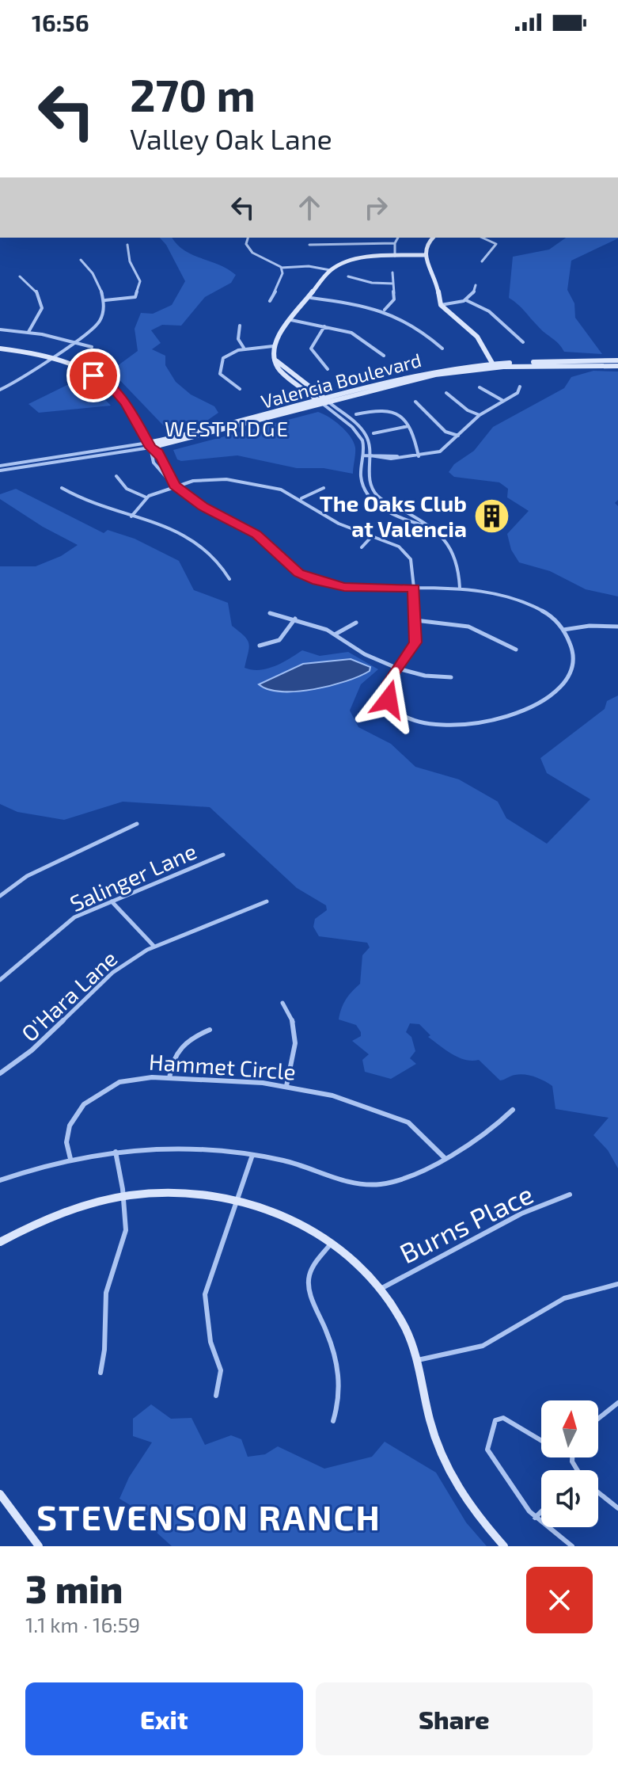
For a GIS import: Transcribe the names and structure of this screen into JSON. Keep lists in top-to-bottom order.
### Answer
{
  "streets": {
    "street": [
      "Valencia Boulevard",
      "Salinger Lane",
      "O'Hara Lane",
      "Hammet Circle",
      "Burns Place"
    ]
  },
  "districts": ["WESTRIDGE", "STEVENSON RANCH"],
  "places": {
    "building": ["The Oaks Club at Valencia"]
  },
  "north": "top",
  "page": {
    "status": "16:56",
    "turn": ["270 m", "Valley Oak Lane"],
    "heading": ["3 min", "1.1 km · 16:59"],
    "buttons": ["Exit", "Share"]
  }
}
